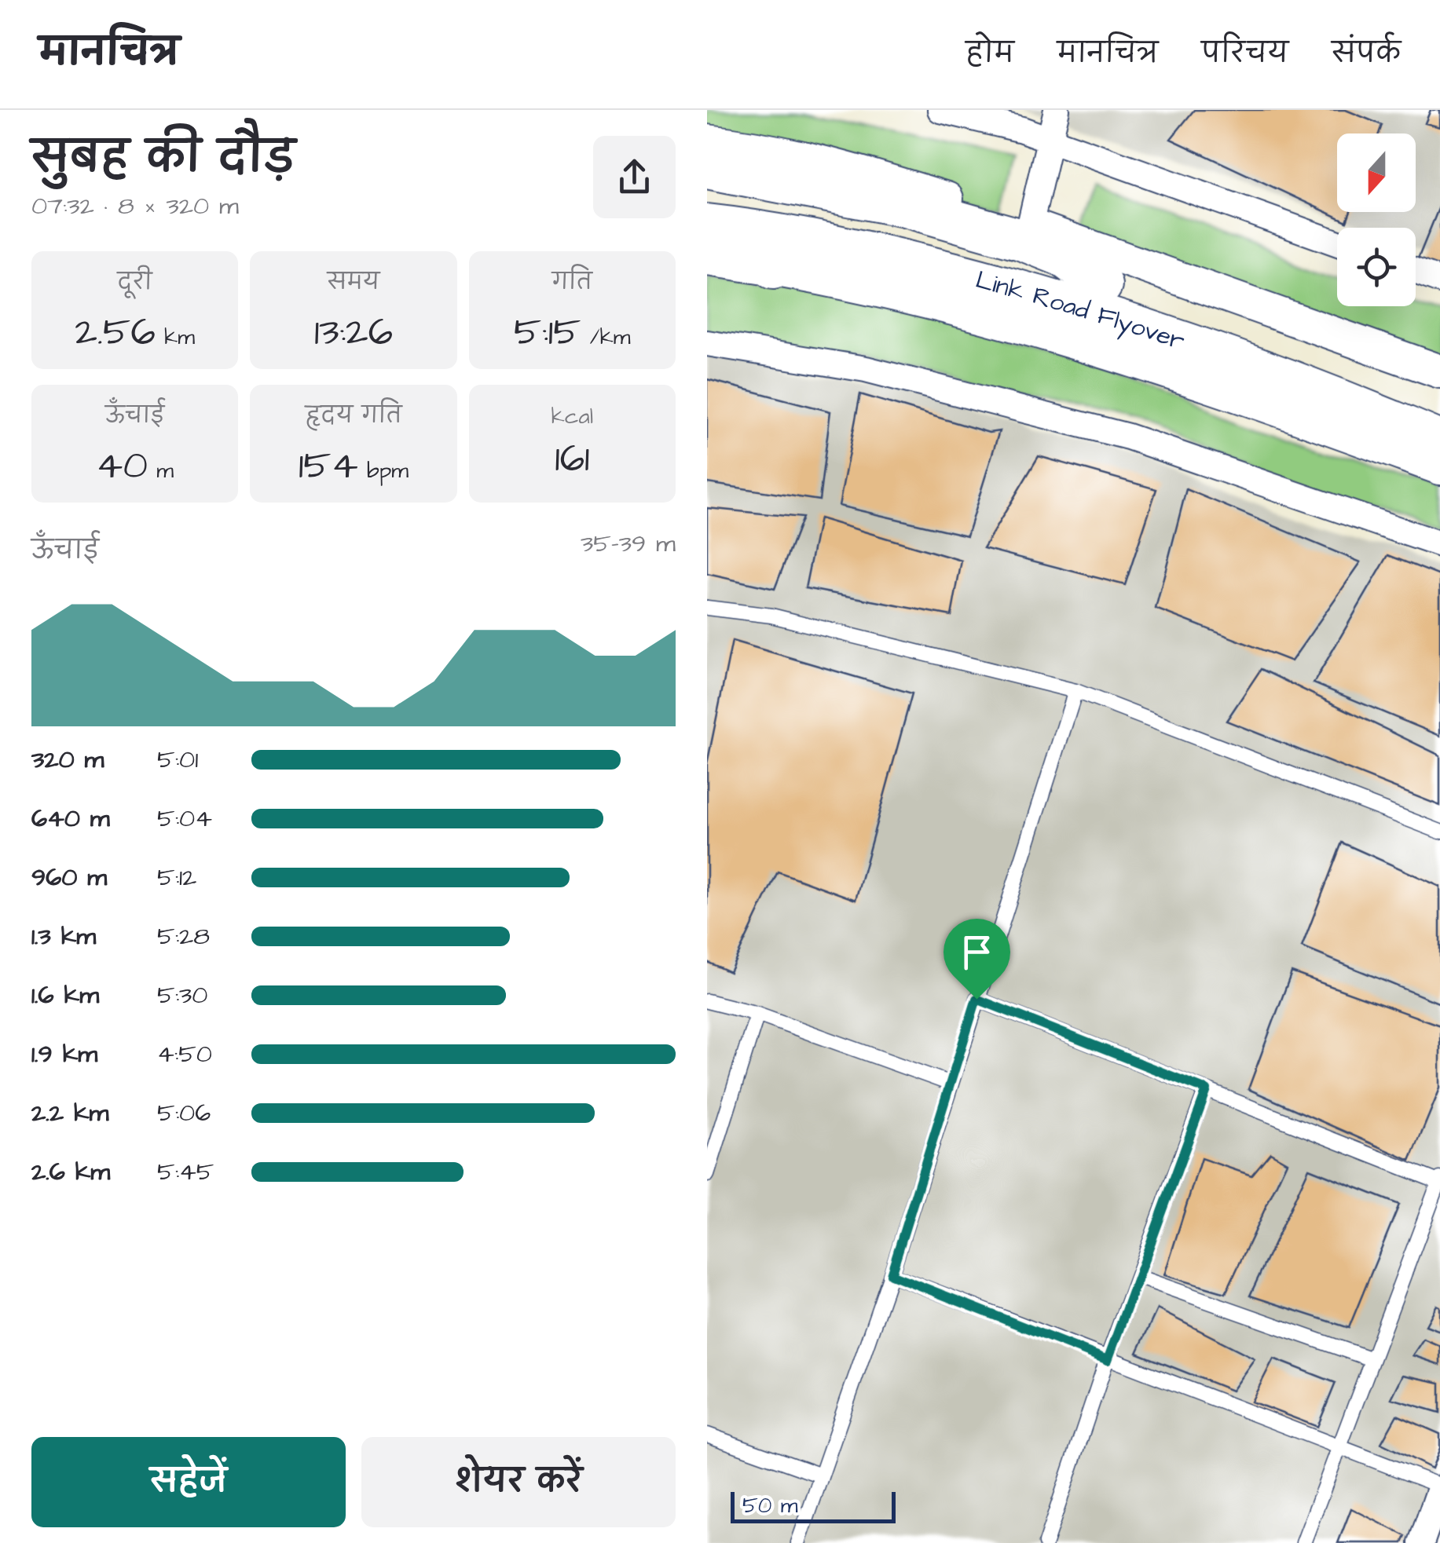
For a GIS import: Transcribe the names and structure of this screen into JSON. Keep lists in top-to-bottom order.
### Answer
{
  "streets": {
    "main road": ["Link Road Flyover"]
  },
  "scale_bar": "50 m",
  "north": "bottom",
  "page": {
    "header": "मानचित्र",
    "nav": [
      "होम",
      "मानचित्र",
      "परिचय",
      "संपर्क"
    ],
    "heading": ["सुबह की दौड़", "07:32 · 8 × 320 m"],
    "stats": [
      ["दूरी", "2.56 km"],
      ["समय", "13:26"],
      ["गति", "5:15 /km"],
      ["ऊँचाई", "40 m"],
      ["हृदय गति", "154 bpm"],
      ["kcal", "161"]
    ],
    "chart": ["ऊँचाई", "35–39 m"],
    "list": [
      {
        "name": "320 m",
        "note": "5:01"
      },
      {
        "name": "640 m",
        "note": "5:04"
      },
      {
        "name": "960 m",
        "note": "5:12"
      },
      {
        "name": "1.3 km",
        "note": "5:28"
      },
      {
        "name": "1.6 km",
        "note": "5:30"
      },
      {
        "name": "1.9 km",
        "note": "4:50"
      },
      {
        "name": "2.2 km",
        "note": "5:06"
      },
      {
        "name": "2.6 km",
        "note": "5:45"
      }
    ],
    "buttons": ["सहेजें", "शेयर करें"],
    "scale": "50 m"
  }
}
